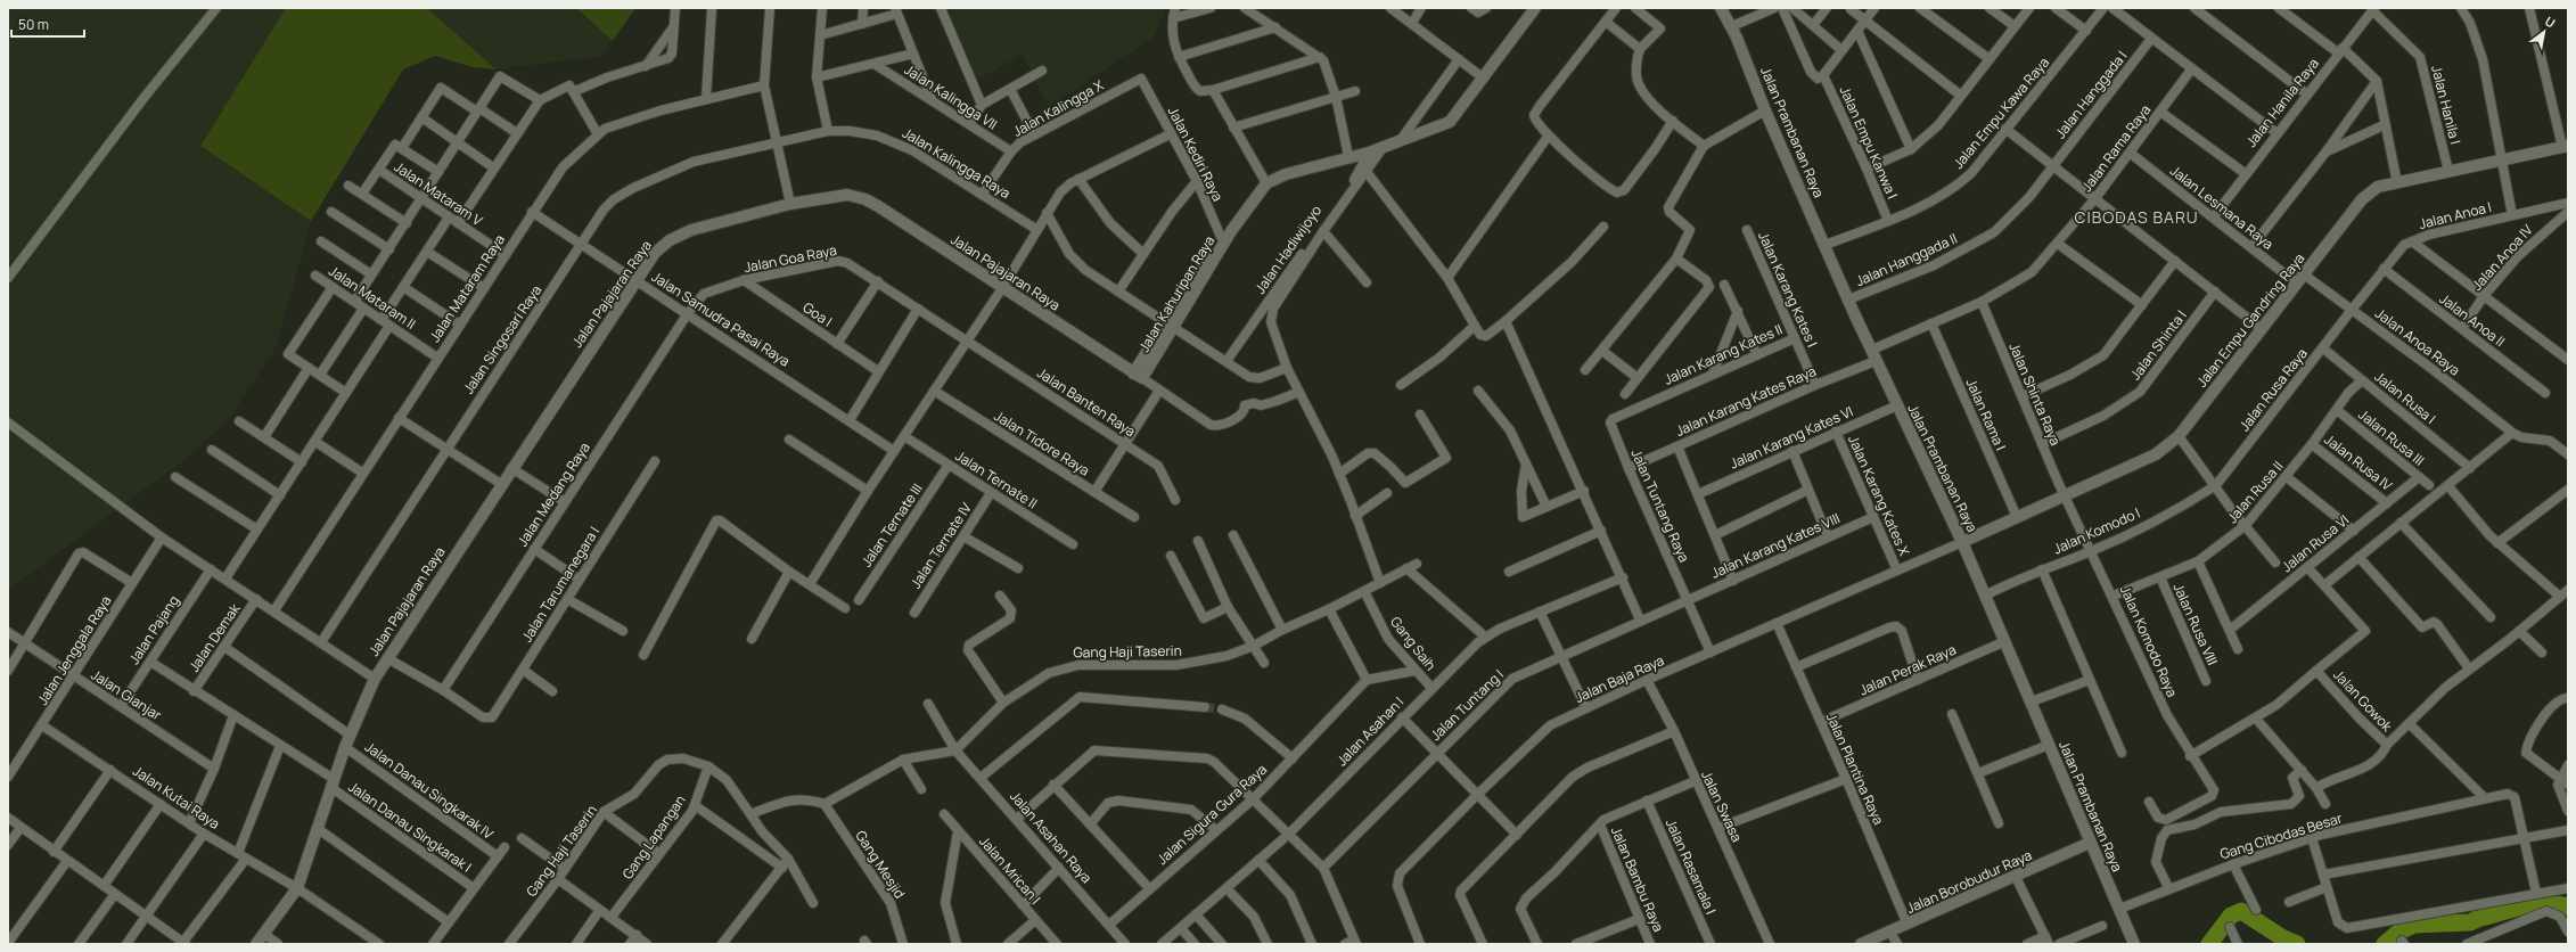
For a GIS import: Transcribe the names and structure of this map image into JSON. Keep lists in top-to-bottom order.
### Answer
{
  "streets": {
    "street": [
      "Jalan Hanggada I",
      "Jalan Kalingga VII",
      "Jalan Hanila Raya",
      "Jalan Hanila I",
      "Jalan Kalingga X",
      "Jalan Empu Kawa Raya",
      "Jalan Prambanan Raya",
      "Jalan Empu Kanwa I",
      "Jalan Rama Raya",
      "Jalan Kediri Raya",
      "Jalan Kalingga Raya",
      "Jalan Mataram V",
      "Jalan Lesmana Raya",
      "Jalan Anoa I",
      "Jalan Hadiwijoyo",
      "Jalan Anoa IV",
      "Jalan Goa Raya",
      "Jalan Hanggada II",
      "Jalan Pajajaran Raya",
      "Jalan Mataram Raya",
      "Jalan Karang Kates I",
      "Jalan Kahuripan Raya",
      "Jalan Mataram II",
      "Goa I",
      "Jalan Samudra Pasai Raya",
      "Jalan Empu Gandring Raya",
      "Jalan Anoa II",
      "Jalan Singosari Raya",
      "Jalan Anoa Raya",
      "Jalan Shinta I",
      "Jalan Karang Kates II",
      "Jalan Rusa Raya",
      "Jalan Shinta Raya",
      "Jalan Rusa I",
      "Jalan Karang Kates Raya",
      "Jalan Banten Raya",
      "Jalan Rama I",
      "Jalan Karang Kates VI",
      "Jalan Rusa III",
      "Jalan Tidore Raya",
      "Jalan Rusa IV",
      "Jalan Ternate II",
      "Jalan Rusa II",
      "Jalan Medang Raya",
      "Jalan Karang Kates X",
      "Jalan Tuntang Raya",
      "Jalan Ternate III",
      "Jalan Komodo I",
      "Jalan Rusa VI",
      "Jalan Ternate IV",
      "Jalan Karang Kates VIII",
      "Jalan Tarumanegara I",
      "Jalan Rusa VIII",
      "Jalan Pajang",
      "Jalan Demak",
      "Jalan Komodo Raya",
      "Gang Saih",
      "Jalan Jenggala Raya",
      "Gang Haji Taserin",
      "Jalan Perak Raya",
      "Jalan Baja Raya",
      "Jalan Gianjar",
      "Jalan Gowok",
      "Jalan Tuntang I",
      "Jalan Asahan I",
      "Jalan Plantina Raya",
      "Jalan Danau Singkarak IV",
      "Jalan Kutai Raya",
      "Jalan Swasa",
      "Jalan Sigura Gura Raya",
      "Jalan Danau Singkarak I",
      "Gang Cibodas Besar",
      "Gang Lapangan",
      "Jalan Asahan Raya",
      "Gang Mesjid",
      "Jalan Rasamala I",
      "Jalan Mrican I",
      "Jalan Bambu Raya",
      "Jalan Borobudur Raya"
    ]
  },
  "crossings": [
    ["Jalan Hanggada I", "Jalan Hanggada II"],
    ["Jalan Kalingga VII", "Jalan Kalingga X"],
    ["Jalan Hanila Raya", "Jalan Hanila I"],
    ["Jalan Hanila Raya", "Jalan Lesmana Raya"],
    ["Jalan Hanila I", "Jalan Empu Gandring Raya"],
    ["Jalan Kalingga X", "Jalan Kediri Raya"],
    ["Jalan Kalingga X", "Jalan Kalingga Raya"],
    ["Jalan Empu Kawa Raya", "Jalan Prambanan Raya"],
    ["Jalan Empu Kawa Raya", "Jalan Empu Kanwa I"],
    ["Jalan Prambanan Raya", "Jalan Rama Raya"],
    ["Jalan Prambanan Raya", "Jalan Hanggada II"],
    ["Jalan Prambanan Raya", "Jalan Empu Gandring Raya"],
    ["Jalan Prambanan Raya", "Jalan Karang Kates Raya"],
    ["Jalan Prambanan Raya", "Jalan Karang Kates VI"],
    ["Jalan Prambanan Raya", "Jalan Komodo I"],
    ["Jalan Prambanan Raya", "Jalan Perak Raya"],
    ["Jalan Prambanan Raya", "Jalan Baja Raya"],
    ["Jalan Prambanan Raya", "Gang Cibodas Besar"],
    ["Jalan Prambanan Raya", "Jalan Borobudur Raya"],
    ["Jalan Rama Raya", "Jalan Lesmana Raya"],
    ["Jalan Rama Raya", "Jalan Shinta Raya"],
    ["Jalan Rama Raya", "Jalan Karang Kates Raya"],
    ["Jalan Rama Raya", "Jalan Rama I"],
    ["Jalan Kediri Raya", "Jalan Kahuripan Raya"],
    ["Jalan Kalingga Raya", "Jalan Singosari Raya"],
    ["Jalan Mataram V", "Jalan Mataram Raya"],
    ["Jalan Lesmana Raya", "Jalan Empu Gandring Raya"],
    ["Jalan Lesmana Raya", "Jalan Anoa Raya"],
    ["Jalan Anoa I", "Jalan Anoa II"],
    ["Jalan Anoa I", "Jalan Anoa Raya"],
    ["Jalan Anoa I", "Jalan Rusa Raya"],
    ["Jalan Anoa IV", "Jalan Anoa II"],
    ["Jalan Goa Raya", "Goa I"],
    ["Jalan Goa Raya", "Jalan Samudra Pasai Raya"],
    ["Jalan Goa Raya", "Jalan Banten Raya"],
    ["Jalan Goa Raya", "Jalan Medang Raya"],
    ["Jalan Pajajaran Raya", "Jalan Kahuripan Raya"],
    ["Jalan Pajajaran Raya", "Jalan Samudra Pasai Raya"],
    ["Jalan Pajajaran Raya", "Jalan Danau Singkarak IV"],
    ["Jalan Pajajaran Raya", "Jalan Kutai Raya"],
    ["Jalan Pajajaran Raya", "Jalan Danau Singkarak I"],
    ["Jalan Mataram Raya", "Jalan Mataram II"],
    ["Jalan Mataram Raya", "Jalan Samudra Pasai Raya"],
    ["Jalan Karang Kates I", "Jalan Karang Kates II"],
    ["Jalan Karang Kates I", "Jalan Karang Kates Raya"],
    ["Jalan Samudra Pasai Raya", "Jalan Singosari Raya"],
    ["Jalan Samudra Pasai Raya", "Jalan Medang Raya"],
    ["Jalan Empu Gandring Raya", "Jalan Anoa Raya"],
    ["Jalan Empu Gandring Raya", "Jalan Shinta Raya"],
    ["Jalan Empu Gandring Raya", "Jalan Rama I"],
    ["Jalan Empu Gandring Raya", "Jalan Komodo Raya"],
    ["Jalan Empu Gandring Raya", "Jalan Baja Raya"],
    ["Jalan Anoa Raya", "Jalan Rusa Raya"],
    ["Jalan Shinta I", "Jalan Shinta Raya"],
    ["Jalan Karang Kates II", "Jalan Tuntang Raya"],
    ["Jalan Rusa Raya", "Jalan Rusa I"],
    ["Jalan Rusa Raya", "Jalan Komodo I"],
    ["Jalan Shinta Raya", "Jalan Komodo Raya"],
    ["Jalan Rusa I", "Jalan Rusa II"],
    ["Jalan Karang Kates Raya", "Jalan Tuntang Raya"],
    ["Jalan Karang Kates VI", "Jalan Karang Kates X"],
    ["Jalan Rusa III", "Jalan Rusa II"],
    ["Jalan Rusa III", "Jalan Rusa VI"],
    ["Jalan Rusa IV", "Jalan Rusa II"],
    ["Jalan Rusa IV", "Jalan Rusa VI"],
    ["Jalan Ternate II", "Jalan Ternate III"],
    ["Jalan Ternate II", "Jalan Ternate IV"],
    ["Jalan Rusa II", "Jalan Rusa VIII"],
    ["Jalan Rusa II", "Jalan Komodo Raya"],
    ["Jalan Medang Raya", "Jalan Tarumanegara I"],
    ["Jalan Karang Kates X", "Jalan Karang Kates VIII"],
    ["Jalan Karang Kates X", "Jalan Baja Raya"],
    ["Jalan Tuntang Raya", "Jalan Karang Kates VIII"],
    ["Jalan Tuntang Raya", "Jalan Baja Raya"],
    ["Jalan Tuntang Raya", "Jalan Tuntang I"],
    ["Jalan Komodo I", "Jalan Komodo Raya"],
    ["Jalan Karang Kates VIII", "Jalan Tuntang I"],
    ["Jalan Pajang", "Jalan Gianjar"],
    ["Jalan Pajang", "Jalan Danau Singkarak I"],
    ["Jalan Demak", "Jalan Danau Singkarak I"],
    ["Jalan Komodo Raya", "Jalan Gowok"],
    ["Gang Saih", "Gang Haji Taserin"],
    ["Gang Saih", "Jalan Asahan I"],
    ["Jalan Jenggala Raya", "Jalan Gianjar"],
    ["Jalan Jenggala Raya", "Jalan Kutai Raya"],
    ["Gang Haji Taserin", "Gang Lapangan"],
    ["Gang Haji Taserin", "Jalan Asahan Raya"],
    ["Jalan Perak Raya", "Jalan Plantina Raya"],
    ["Jalan Baja Raya", "Jalan Plantina Raya"],
    ["Jalan Baja Raya", "Jalan Swasa"],
    ["Jalan Plantina Raya", "Jalan Borobudur Raya"],
    ["Jalan Sigura Gura Raya", "Jalan Asahan Raya"]
  ],
  "districts": ["CIBODAS BARU"],
  "scale_bar": "50 m",
  "north": "top right"
}
